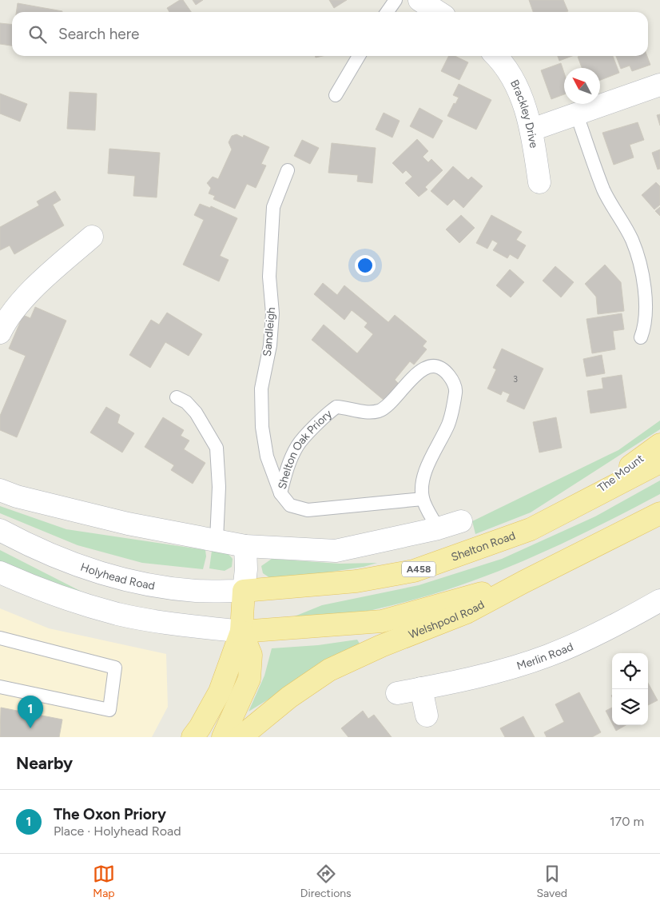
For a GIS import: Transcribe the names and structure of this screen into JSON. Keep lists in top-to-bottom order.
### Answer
{
  "streets": {
    "main road": [
      "The Mount",
      "Shelton Road",
      "A458",
      "Welshpool Road"
    ],
    "street": ["Brackley Drive", "Holyhead Road", "Merlin Road"],
    "lane": ["Sandleigh", "Shelton Oak Priory"]
  },
  "crossings": [
    ["Sandleigh", "Shelton Oak Priory"],
    ["The Mount", "Shelton Road"],
    ["Shelton Road", "Holyhead Road"]
  ],
  "house_numbers": ["3"],
  "north": "top left",
  "page": {
    "search": "Search here",
    "pins": "1",
    "heading": "Nearby",
    "list": [
      {
        "mark": "1",
        "name": "The Oxon Priory",
        "note": "Place · Holyhead Road",
        "value": "170 m"
      }
    ],
    "nav": ["Map", "Directions", "Saved"]
  }
}
